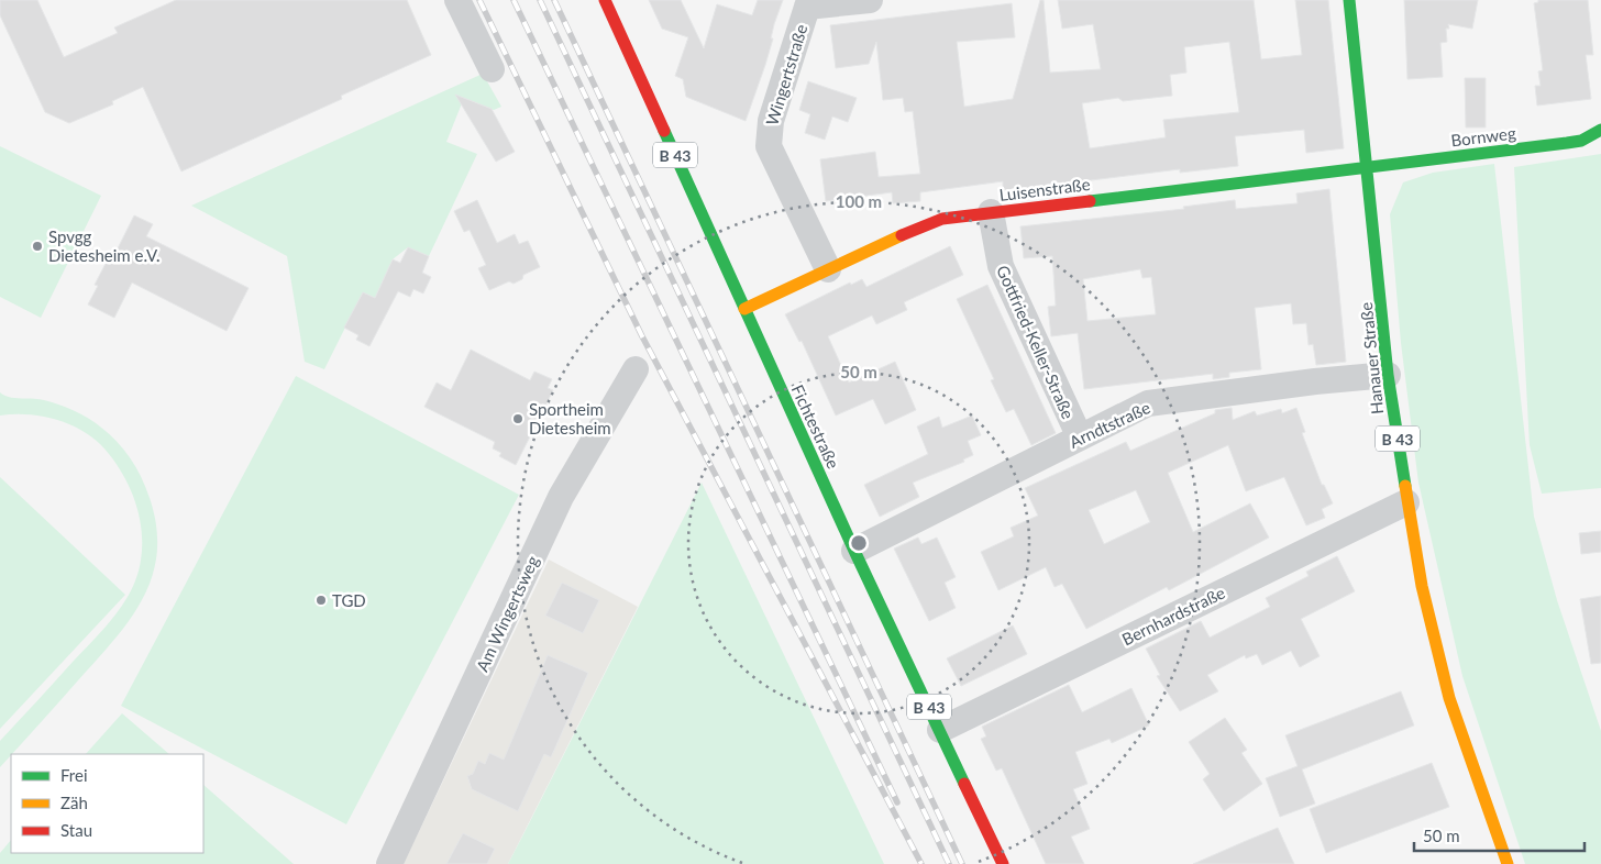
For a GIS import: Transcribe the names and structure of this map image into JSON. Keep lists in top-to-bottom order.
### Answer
{
  "streets": {
    "main road": [
      "Bornweg",
      "B 43",
      "Luisenstraße",
      "Hanauer Straße",
      "Fichtestraße"
    ],
    "street": [
      "Wingertstraße",
      "Gottfried-Keller-Straße",
      "Arndtstraße",
      "Am Wingertsweg",
      "Bernhardstraße"
    ]
  },
  "crossings": [
    ["Wingertstraße", "Luisenstraße"],
    ["Bornweg", "Luisenstraße"],
    ["Bornweg", "Hanauer Straße"],
    ["Luisenstraße", "Gottfried-Keller-Straße"],
    ["Luisenstraße", "Hanauer Straße"],
    ["Luisenstraße", "Fichtestraße"],
    ["Gottfried-Keller-Straße", "Arndtstraße"],
    ["Hanauer Straße", "Arndtstraße"],
    ["Hanauer Straße", "Bernhardstraße"],
    ["Arndtstraße", "Fichtestraße"],
    ["Fichtestraße", "Bernhardstraße"]
  ],
  "places": ["Spvgg Dietesheim e.V.", "Sportheim Dietesheim", "TGD"],
  "legend": ["Frei", "Zäh", "Stau"],
  "scale_bar": "50 m",
  "rings": ["100 m", "50 m"]
}
